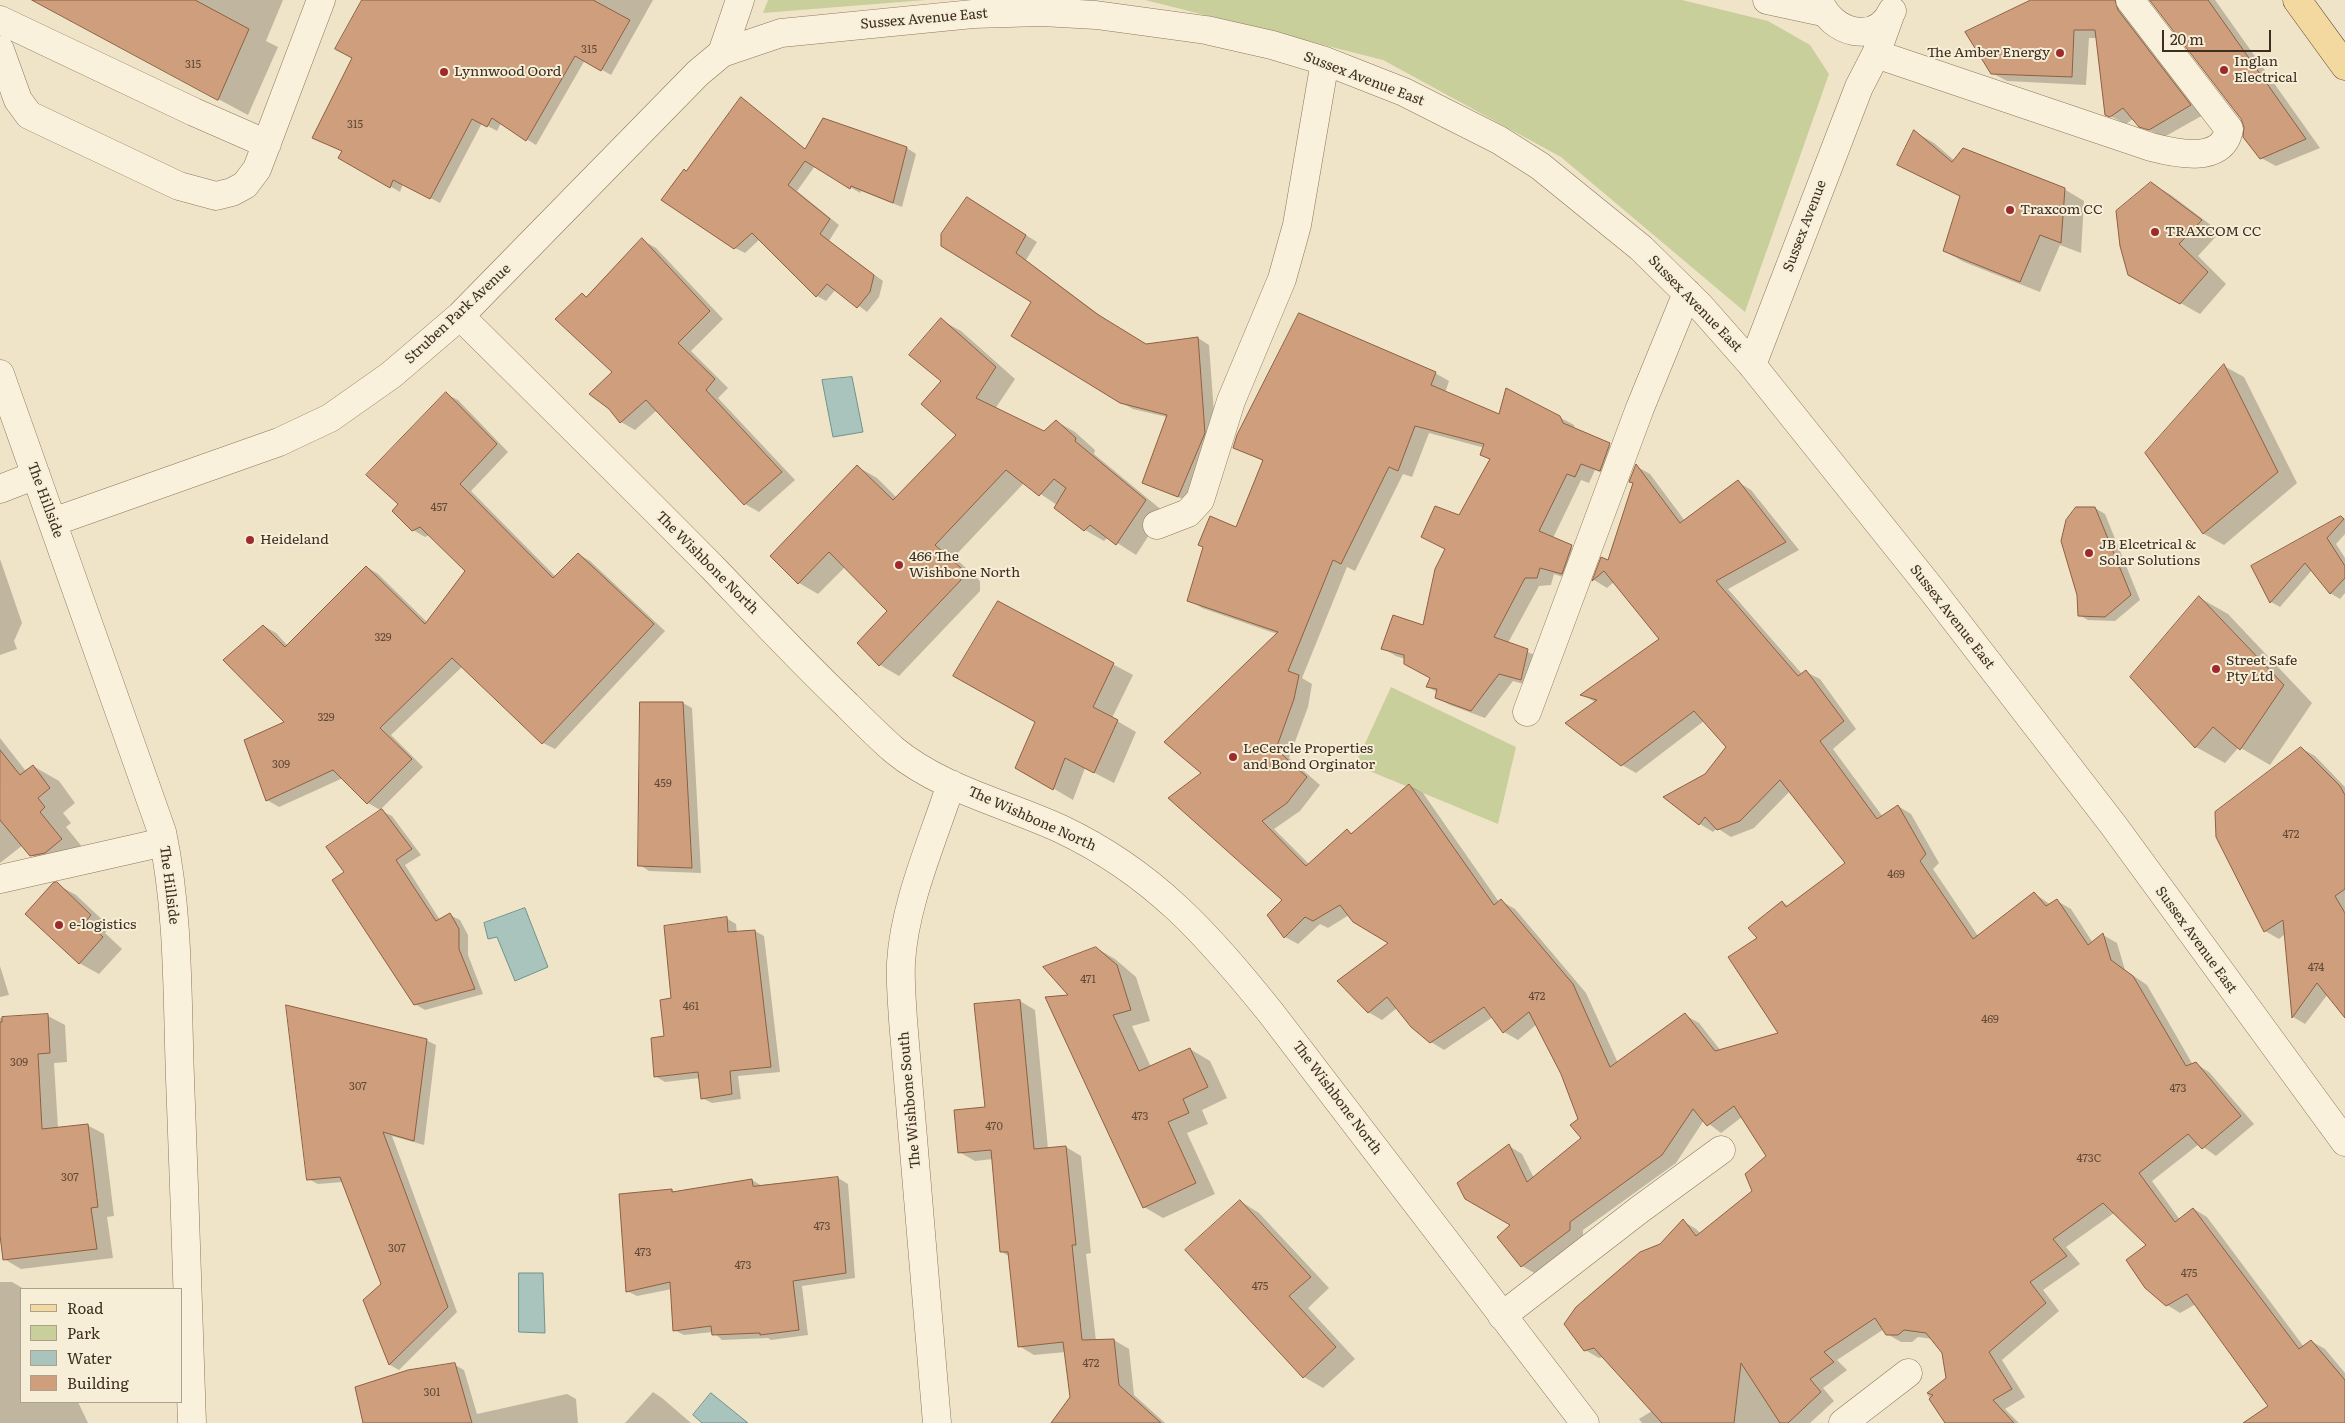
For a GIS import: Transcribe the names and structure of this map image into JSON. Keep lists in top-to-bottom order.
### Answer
{
  "streets": {
    "street": [
      "Sussex Avenue East",
      "Sussex Avenue",
      "Struben Park Avenue",
      "The Hillside",
      "The Wishbone North",
      "The Wishbone South"
    ]
  },
  "crossings": [
    ["Sussex Avenue East", "Sussex Avenue"],
    ["Sussex Avenue East", "Struben Park Avenue"],
    ["Struben Park Avenue", "The Hillside"],
    ["Struben Park Avenue", "The Wishbone North"],
    ["The Wishbone North", "The Wishbone South"]
  ],
  "places": [
    "The Amber Energy",
    "Inglan Electrical",
    "Lynnwood Oord",
    "Traxcom CC",
    "TRAXCOM CC",
    "Heideland",
    "JB Elcetrical & Solar Solutions",
    "466 The Wishbone North",
    "Street Safe Pty Ltd",
    "LeCercle Properties and Bond Orginator",
    "e-logistics"
  ],
  "house_numbers": [
    "315",
    "315",
    "315",
    "457",
    "329",
    "329",
    "309",
    "459",
    "472",
    "469",
    "474",
    "471",
    "472",
    "461",
    "469",
    "309",
    "307",
    "473",
    "473",
    "470",
    "473C",
    "307",
    "473",
    "307",
    "473",
    "473",
    "475",
    "475",
    "472",
    "301"
  ],
  "legend": [
    "Road",
    "Park",
    "Water",
    "Building"
  ],
  "scale_bar": "20 m"
}
